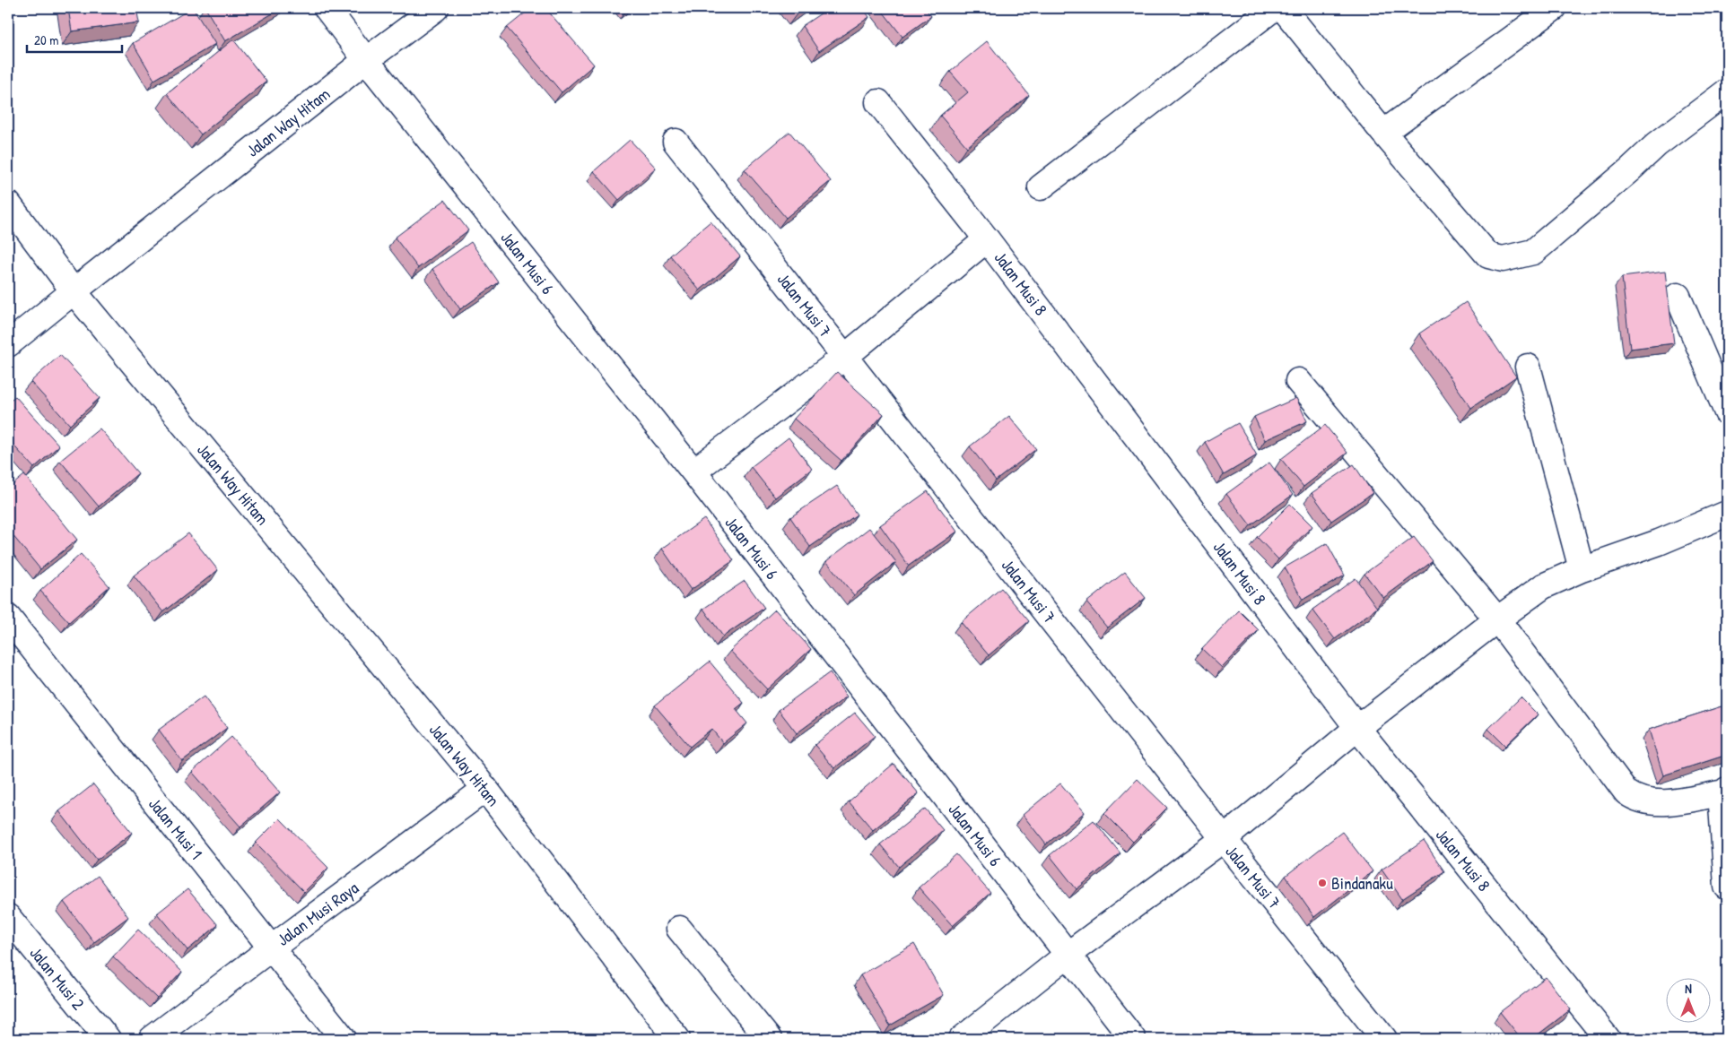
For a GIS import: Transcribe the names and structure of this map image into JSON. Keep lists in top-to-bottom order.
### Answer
{
  "streets": {
    "street": [
      "Jalan Way Hitam",
      "Jalan Musi 6",
      "Jalan Musi 8",
      "Jalan Musi 7",
      "Jalan Musi 1",
      "Jalan Musi Raya",
      "Jalan Musi 2"
    ]
  },
  "crossings": [
    ["Jalan Way Hitam", "Jalan Musi 6"],
    ["Jalan Way Hitam", "Jalan Musi Raya"],
    ["Jalan Musi 1", "Jalan Musi Raya"]
  ],
  "places": ["Bindanaku"],
  "scale_bar": "20 m",
  "north": "top"
}
